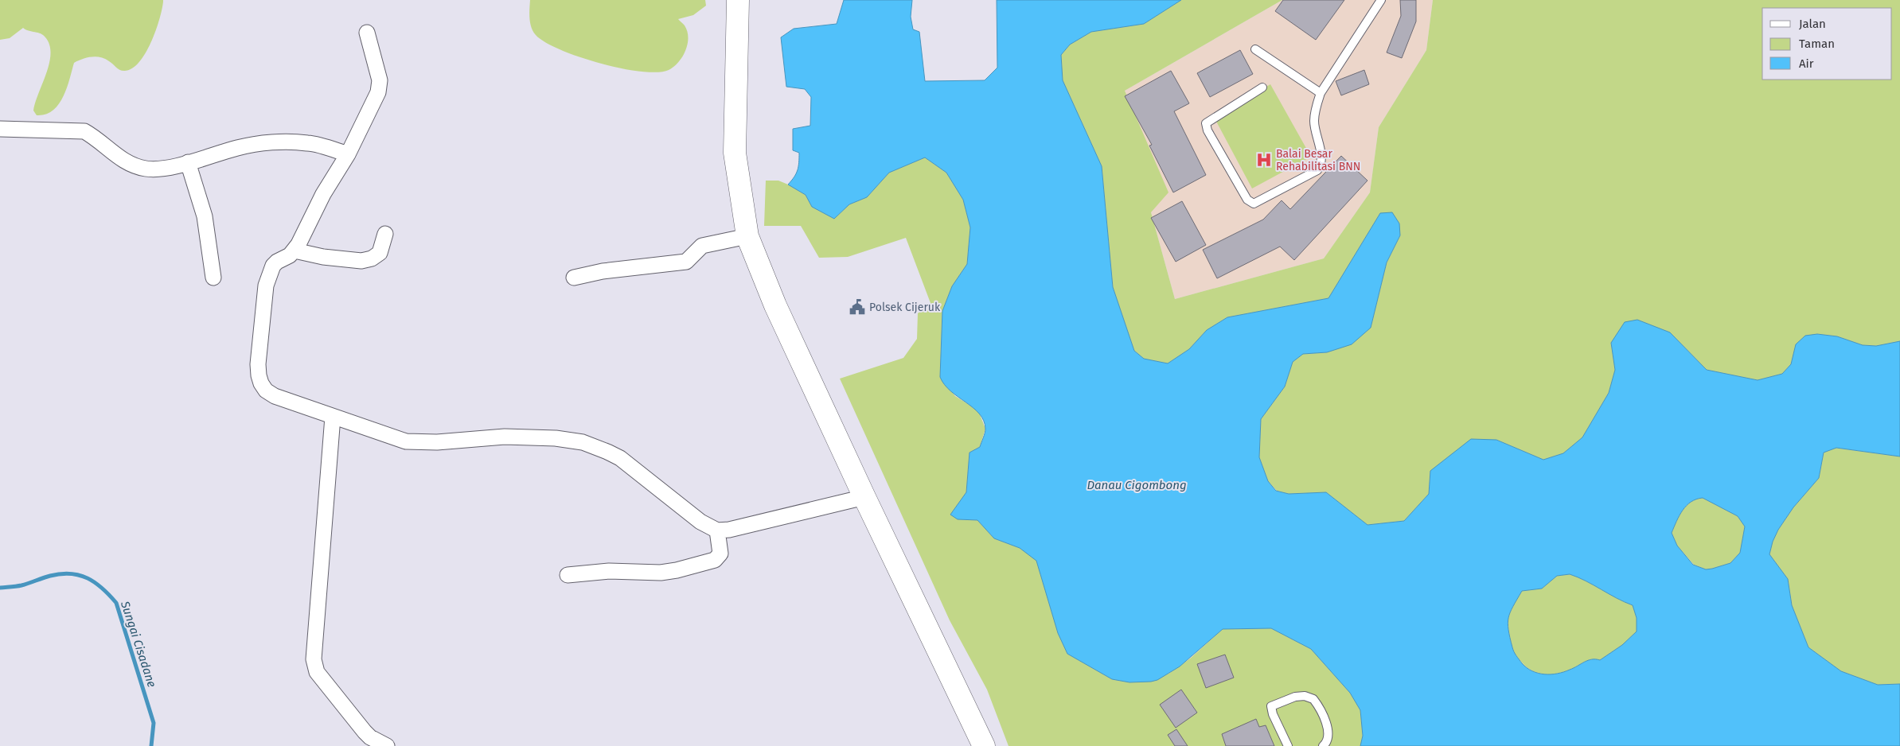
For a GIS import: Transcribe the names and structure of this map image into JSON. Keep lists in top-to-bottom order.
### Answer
{
  "water": ["Danau Cigombong", "Sungai Cisadane"],
  "places": {
    "hospital": ["Balai Besar Rehabilitasi BNN"],
    "public building": ["Polsek Cijeruk"]
  },
  "legend": ["Jalan", "Taman", "Air"]
}
